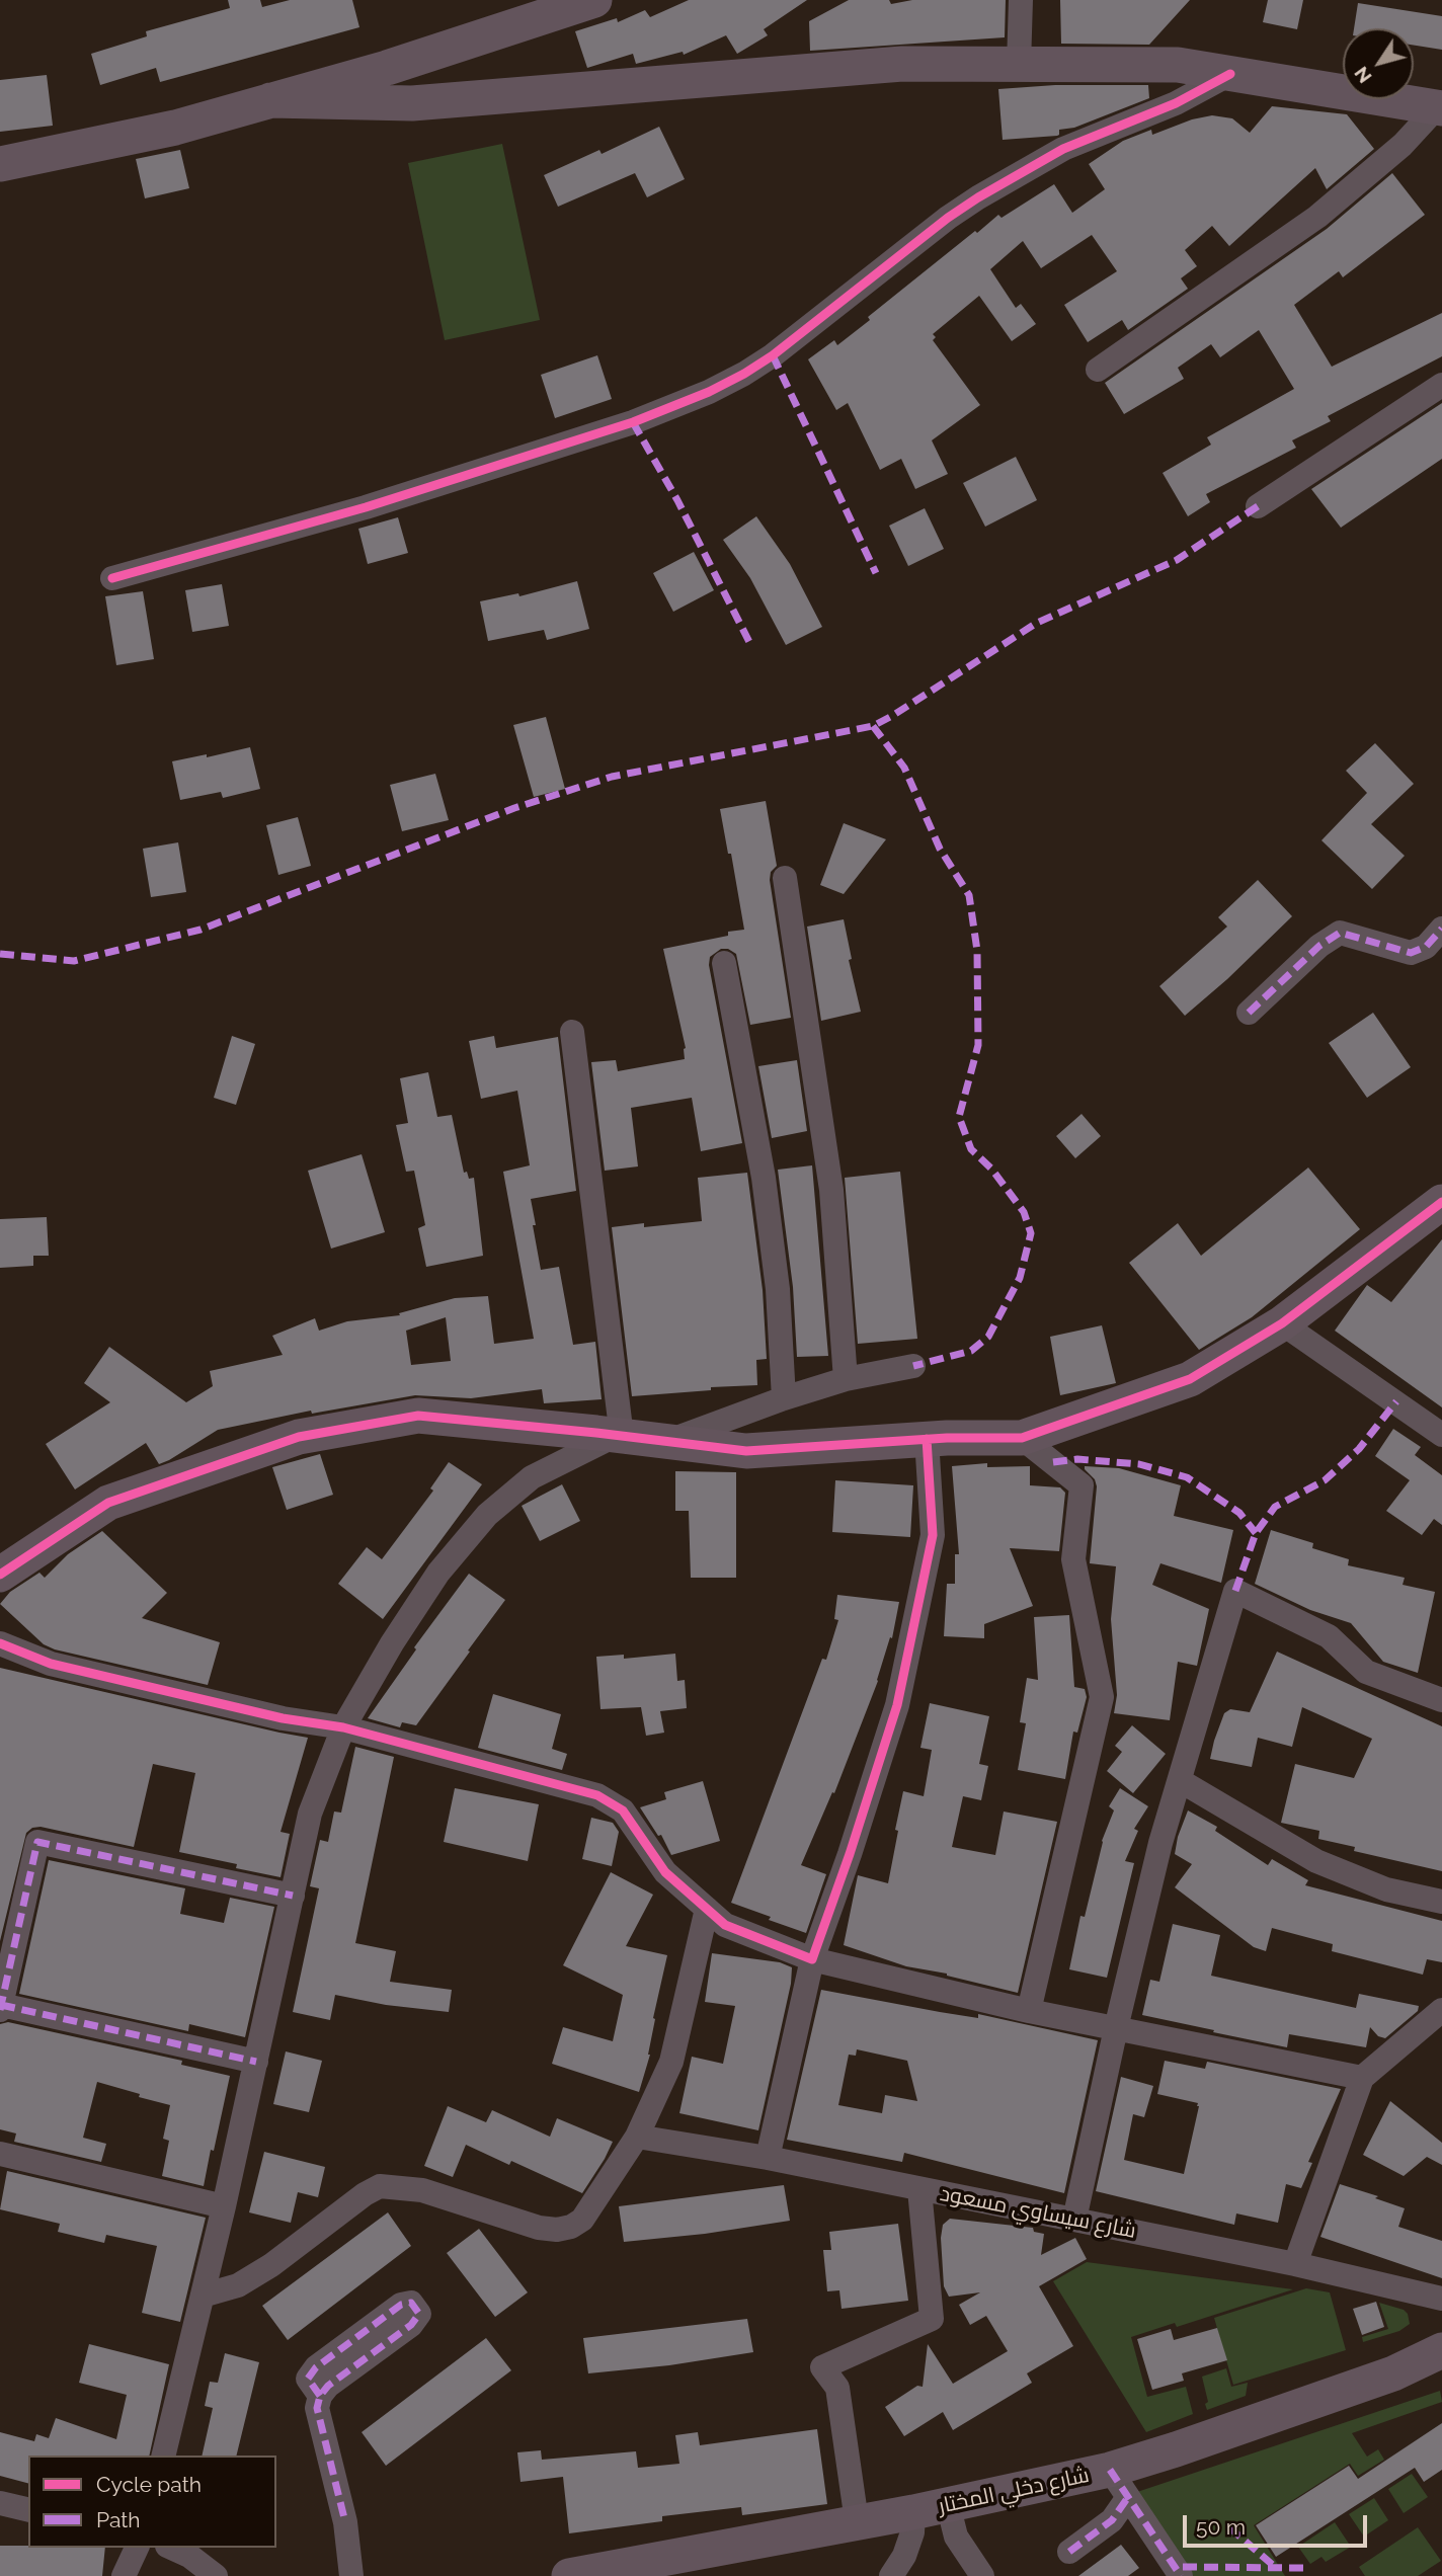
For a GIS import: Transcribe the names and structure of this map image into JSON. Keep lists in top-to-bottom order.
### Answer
{
  "streets": {
    "street": ["شارع سيساوي مسعود", "شارع دخلي المختار"]
  },
  "legend": ["Cycle path", "Path"],
  "scale_bar": "50 m",
  "north": "bottom left"
}
